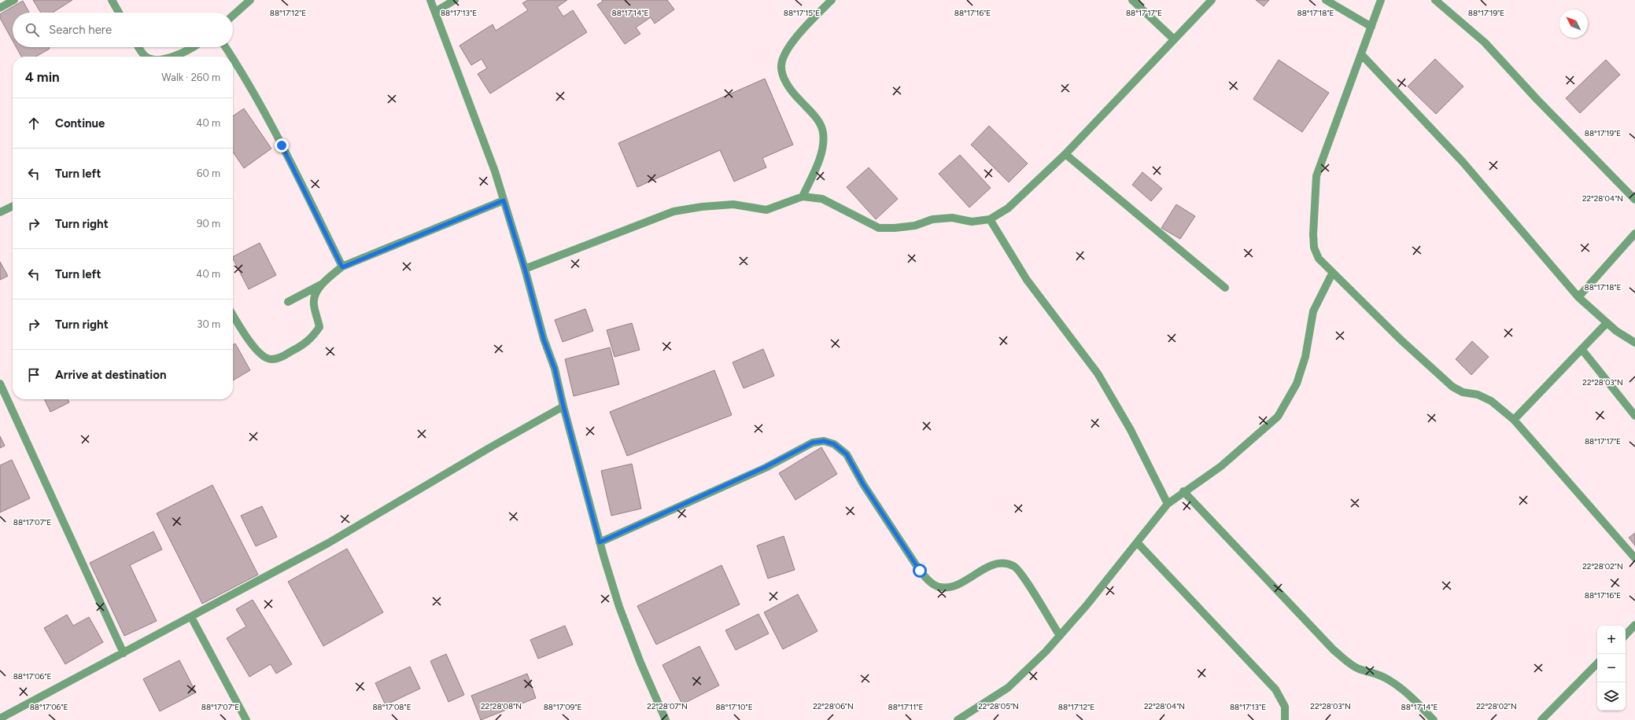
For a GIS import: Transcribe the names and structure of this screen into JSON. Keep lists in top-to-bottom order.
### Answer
{
  "north": "top left",
  "page": {
    "search": "Search here",
    "heading": ["4 min", "Walk · 260 m"],
    "list": [
      ["Continue", "40 m"],
      ["Turn left", "60 m"],
      ["Turn right", "90 m"],
      ["Turn left", "40 m"],
      ["Turn right", "30 m"],
      "Arrive at destination"
    ],
    "map_buttons": ["+", "−"]
  },
  "coordinates": [
    "88°17'12\"E",
    "88°17'13\"E",
    "88°17'14\"E",
    "88°17'15\"E",
    "88°17'16\"E",
    "88°17'17\"E",
    "88°17'18\"E",
    "88°17'19\"E",
    "22°28'04\"N",
    "22°28'03\"N",
    "88°17'07\"E",
    "22°28'02\"N",
    "88°17'06\"E",
    "22°28'08\"N",
    "22°28'07\"N",
    "22°28'06\"N",
    "22°28'05\"N",
    "88°17'08\"E",
    "88°17'09\"E",
    "88°17'10\"E",
    "88°17'11\"E"
  ]
}
